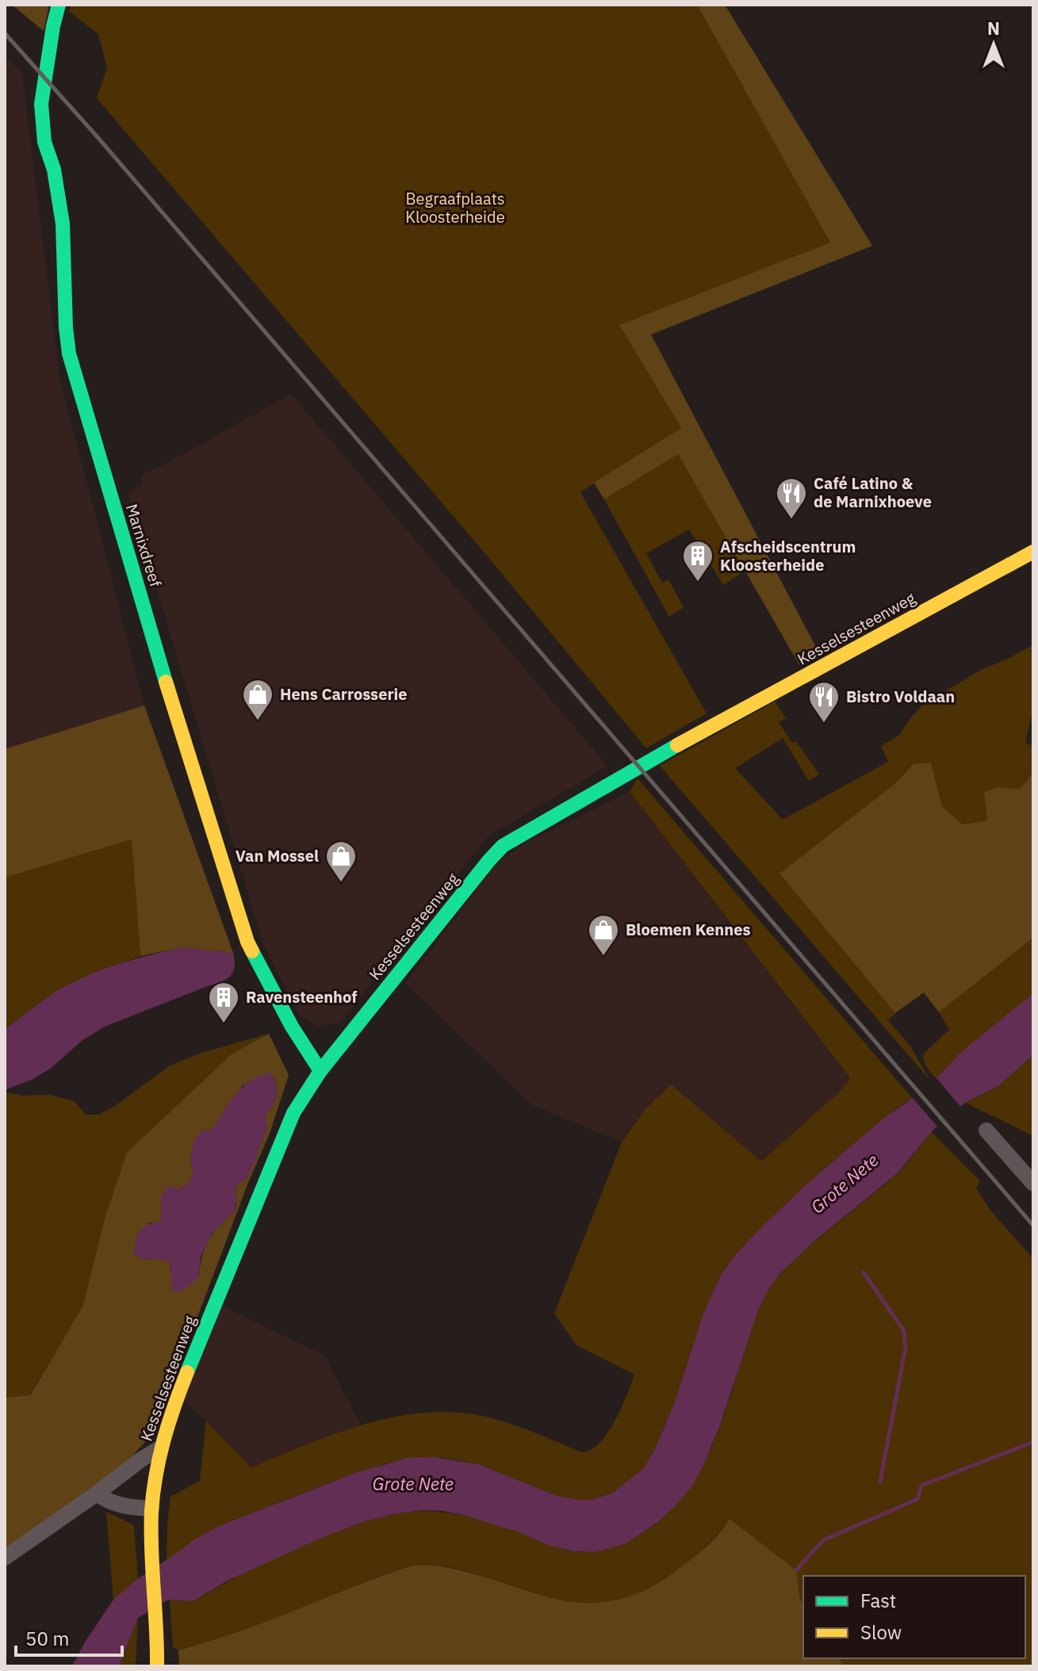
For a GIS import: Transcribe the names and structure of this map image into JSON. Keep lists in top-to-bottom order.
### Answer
{
  "streets": {
    "main road": ["Marnixdreef", "Kesselsesteenweg"]
  },
  "crossings": [
    ["Marnixdreef", "Kesselsesteenweg"]
  ],
  "water": ["Grote Nete"],
  "parks": ["Begraafplaats Kloosterheide"],
  "places": {
    "restaurant": ["Café Latino & de Marnixhoeve", "Bistro Voldaan"],
    "building": ["Afscheidscentrum Kloosterheide", "Ravensteenhof"],
    "shop": ["Hens Carrosserie", "Van Mossel", "Bloemen Kennes"]
  },
  "legend": ["Fast", "Slow"],
  "scale_bar": "50 m",
  "north": "top"
}
